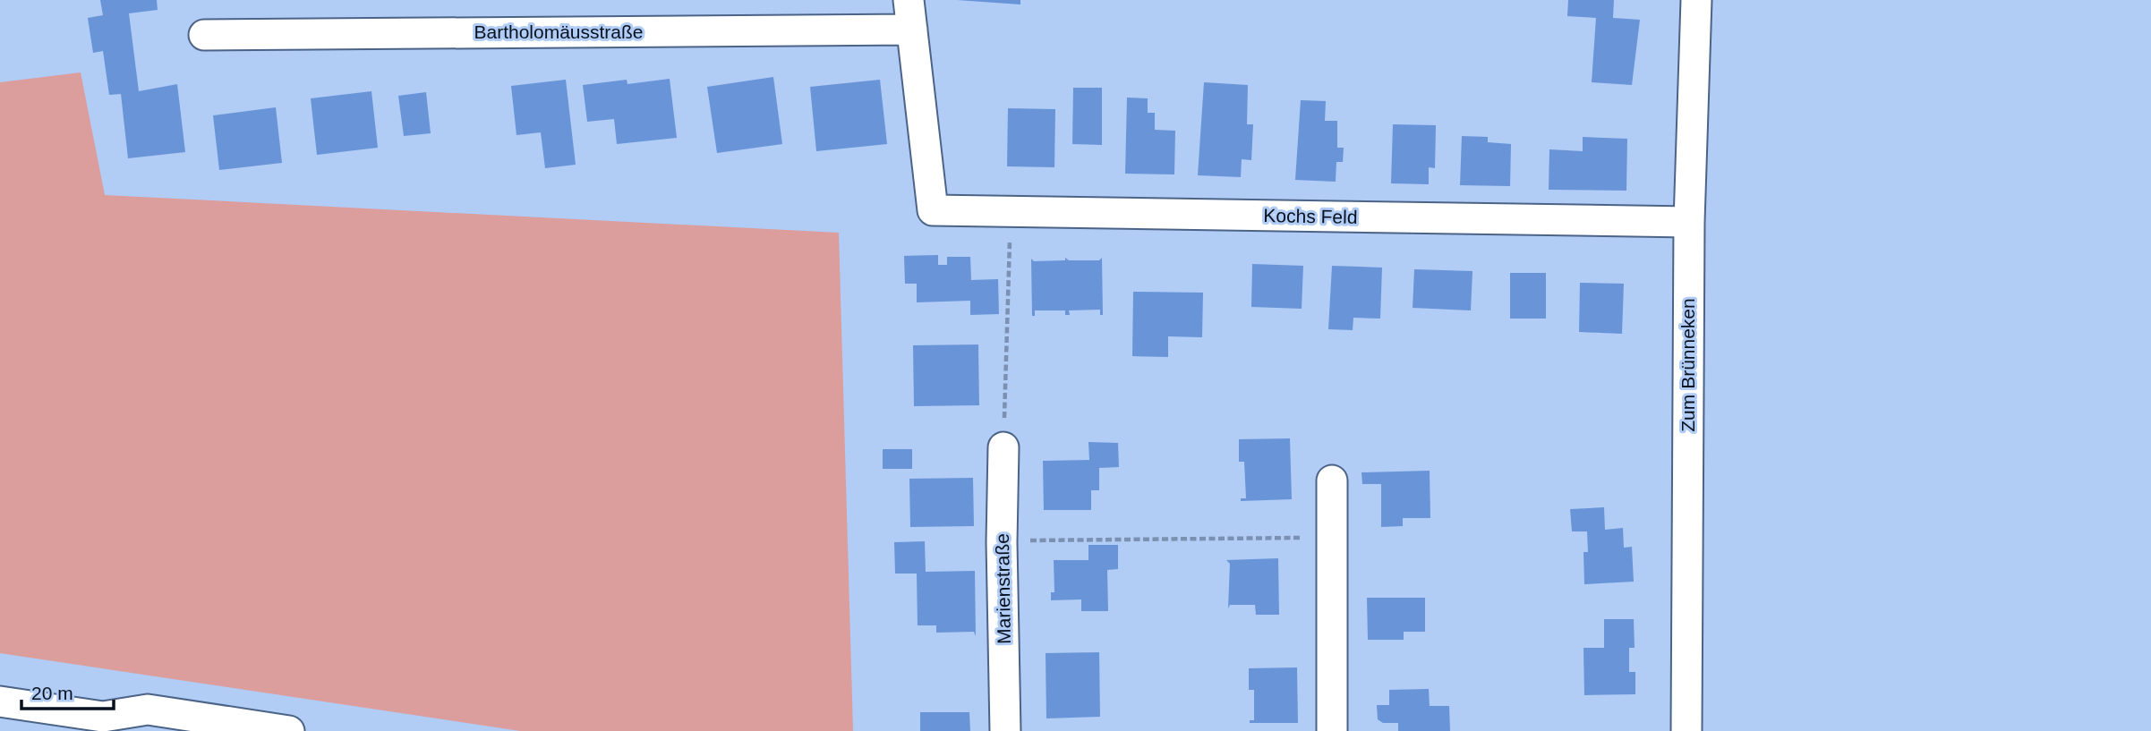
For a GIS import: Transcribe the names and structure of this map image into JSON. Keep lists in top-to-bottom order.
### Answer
{
  "streets": {
    "street": [
      "Bartholomäusstraße",
      "Kochs Feld",
      "Zum Brünneken",
      "Marienstraße"
    ]
  },
  "crossings": [
    ["Bartholomäusstraße", "Kochs Feld"],
    ["Kochs Feld", "Zum Brünneken"]
  ],
  "scale_bar": "20 m"
}
